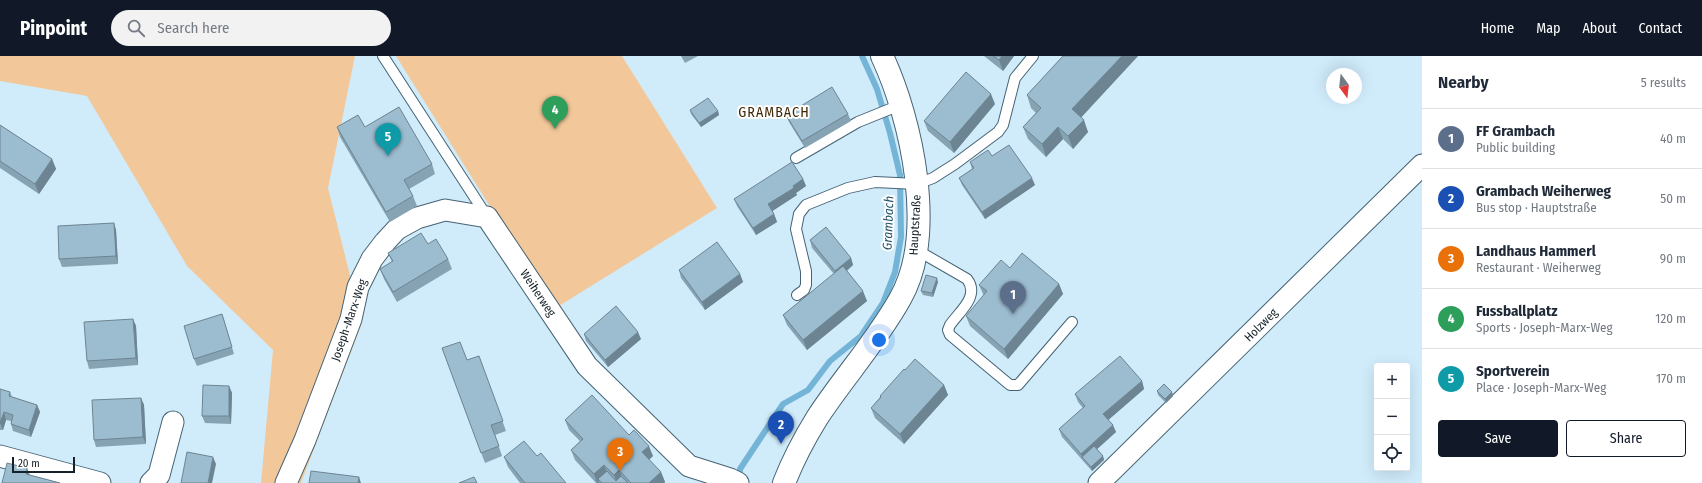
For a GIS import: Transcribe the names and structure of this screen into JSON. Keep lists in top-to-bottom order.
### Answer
{
  "streets": {
    "main road": ["Hauptstraße"],
    "street": ["Weiherweg", "Joseph-Marx-Weg", "Holzweg"]
  },
  "crossings": [
    ["Weiherweg", "Joseph-Marx-Weg"]
  ],
  "districts": ["GRAMBACH"],
  "water": ["Grambach"],
  "scale_bar": "20 m",
  "north": "bottom",
  "page": {
    "header": "Pinpoint",
    "search": "Search here",
    "nav": [
      "Home",
      "Map",
      "About",
      "Contact"
    ],
    "heading": ["Nearby", "5 results"],
    "pins": [
      "4",
      "5",
      "1",
      "2",
      "3"
    ],
    "list": [
      {
        "mark": "1",
        "name": "FF Grambach",
        "note": "Public building",
        "value": "40 m"
      },
      {
        "mark": "2",
        "name": "Grambach Weiherweg",
        "note": "Bus stop · Hauptstraße",
        "value": "50 m"
      },
      {
        "mark": "3",
        "name": "Landhaus Hammerl",
        "note": "Restaurant · Weiherweg",
        "value": "90 m"
      },
      {
        "mark": "4",
        "name": "Fussballplatz",
        "note": "Sports · Joseph-Marx-Weg",
        "value": "120 m"
      },
      {
        "mark": "5",
        "name": "Sportverein",
        "note": "Place · Joseph-Marx-Weg",
        "value": "170 m"
      }
    ],
    "map_buttons": ["+", "−"],
    "buttons": ["Save", "Share"],
    "scale": "20 m"
  }
}
